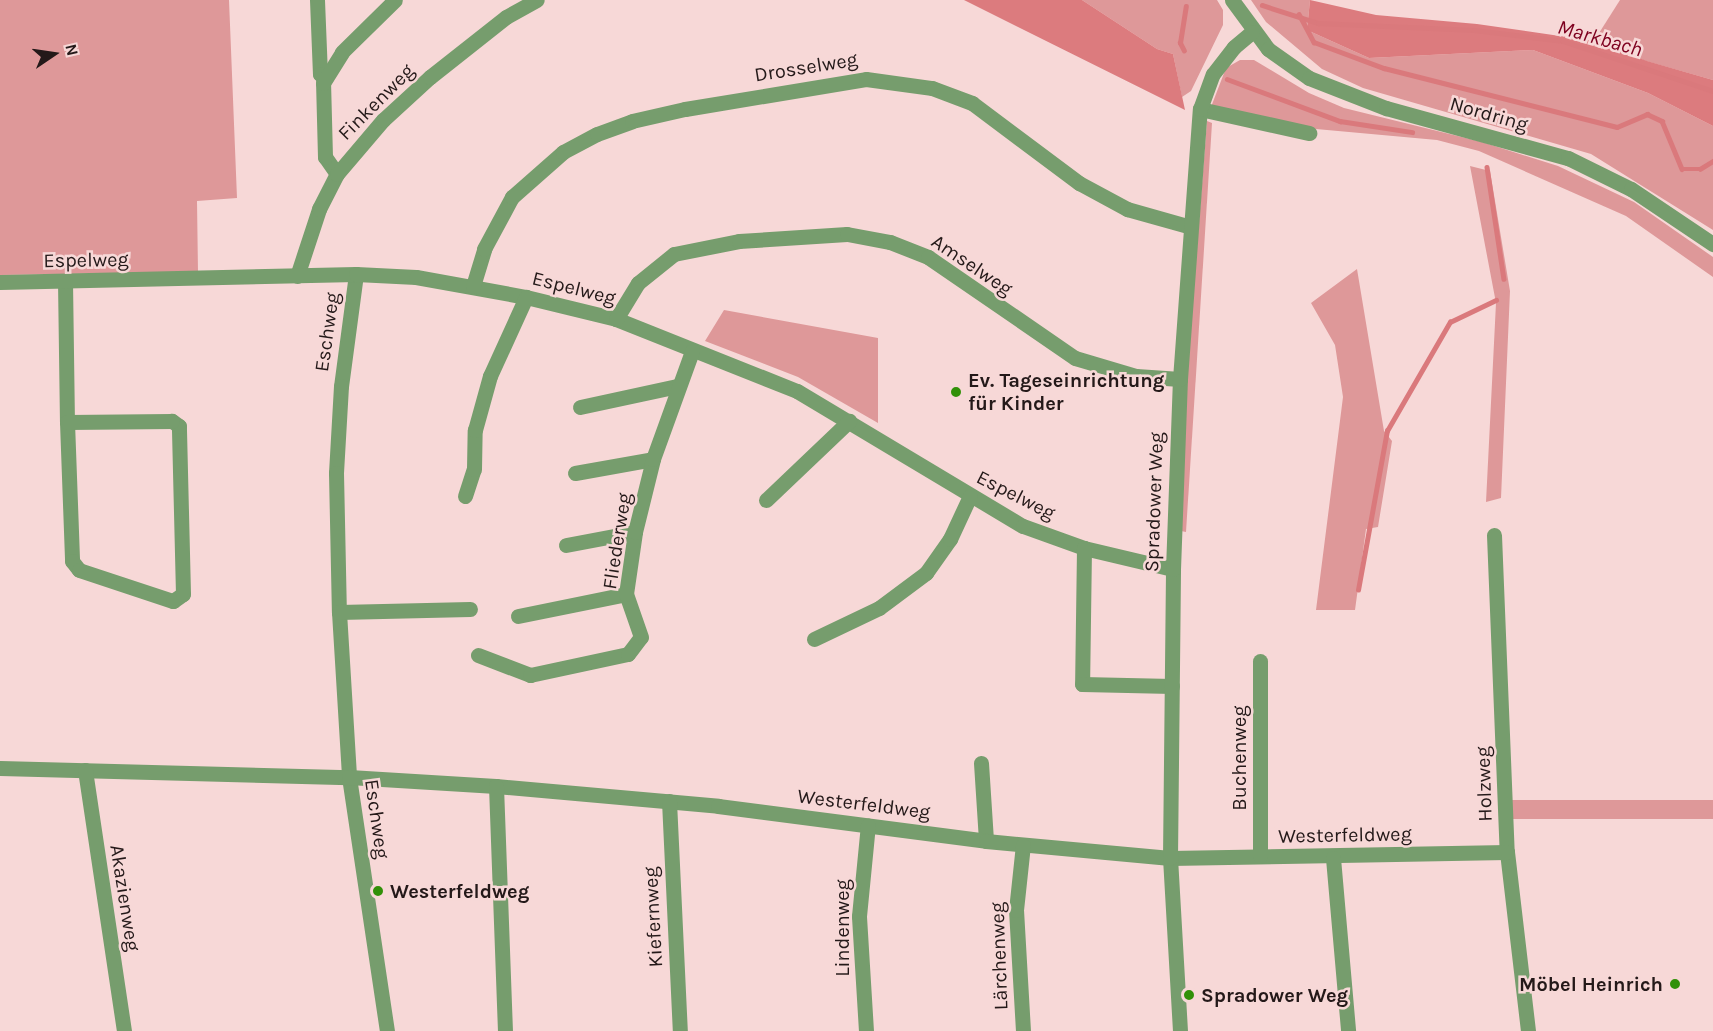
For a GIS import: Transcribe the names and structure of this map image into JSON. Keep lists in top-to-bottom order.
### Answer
{
  "streets": {
    "street": [
      "Drosselweg",
      "Finkenweg",
      "Nordring",
      "Espelweg",
      "Amselweg",
      "Eschweg",
      "Spradower Weg",
      "Fliederweg",
      "Buchenweg",
      "Holzweg",
      "Westerfeldweg",
      "Akazienweg",
      "Kiefernweg",
      "Lindenweg",
      "Lärchenweg"
    ]
  },
  "crossings": [
    ["Drosselweg", "Espelweg"],
    ["Drosselweg", "Spradower Weg"],
    ["Finkenweg", "Espelweg"],
    ["Nordring", "Spradower Weg"],
    ["Espelweg", "Amselweg"],
    ["Espelweg", "Eschweg"],
    ["Espelweg", "Spradower Weg"],
    ["Espelweg", "Fliederweg"],
    ["Amselweg", "Spradower Weg"],
    ["Eschweg", "Westerfeldweg"],
    ["Spradower Weg", "Westerfeldweg"],
    ["Buchenweg", "Westerfeldweg"],
    ["Holzweg", "Westerfeldweg"],
    ["Westerfeldweg", "Akazienweg"],
    ["Westerfeldweg", "Kiefernweg"],
    ["Westerfeldweg", "Lindenweg"],
    ["Westerfeldweg", "Lärchenweg"]
  ],
  "water": ["Markbach"],
  "places": [
    "Ev. Tageseinrichtung für Kinder",
    "Westerfeldweg",
    "Möbel Heinrich",
    "Spradower Weg"
  ],
  "north": "right"
}
